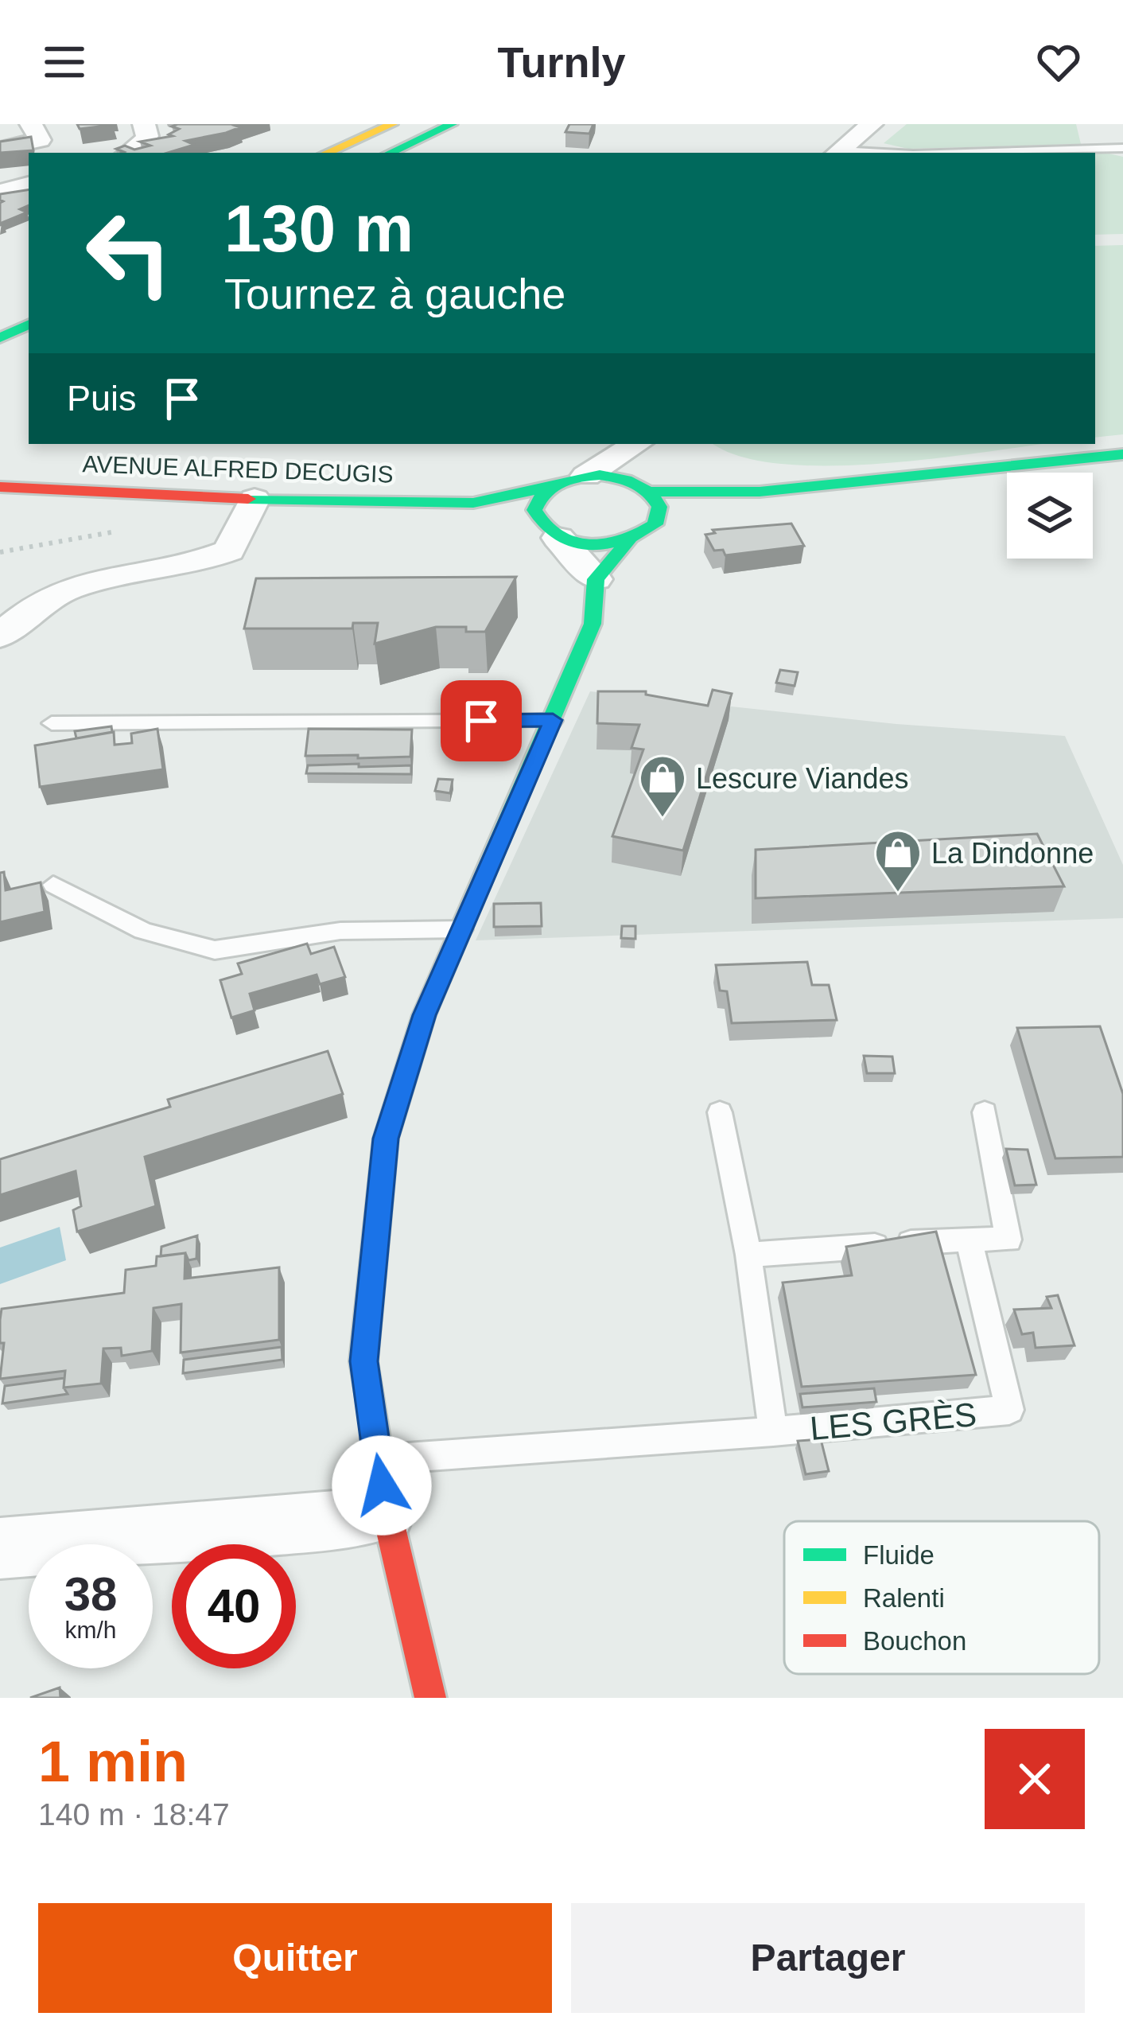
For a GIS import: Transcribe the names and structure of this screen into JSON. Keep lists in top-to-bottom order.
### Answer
{
  "streets": {
    "main road": ["AVENUE ALFRED DECUGIS"],
    "lane": ["LES GRÈS"]
  },
  "places": {
    "shop": ["Lescure Viandes", "La Dindonne"]
  },
  "legend": ["Fluide", "Ralenti", "Bouchon"],
  "page": {
    "header": "Turnly",
    "turn": ["130 m", "Tournez à gauche"],
    "then": "Puis",
    "speed": "38 km/h",
    "limit": "40",
    "heading": ["1 min", "140 m · 18:47"],
    "buttons": ["Quitter", "Partager"]
  }
}
